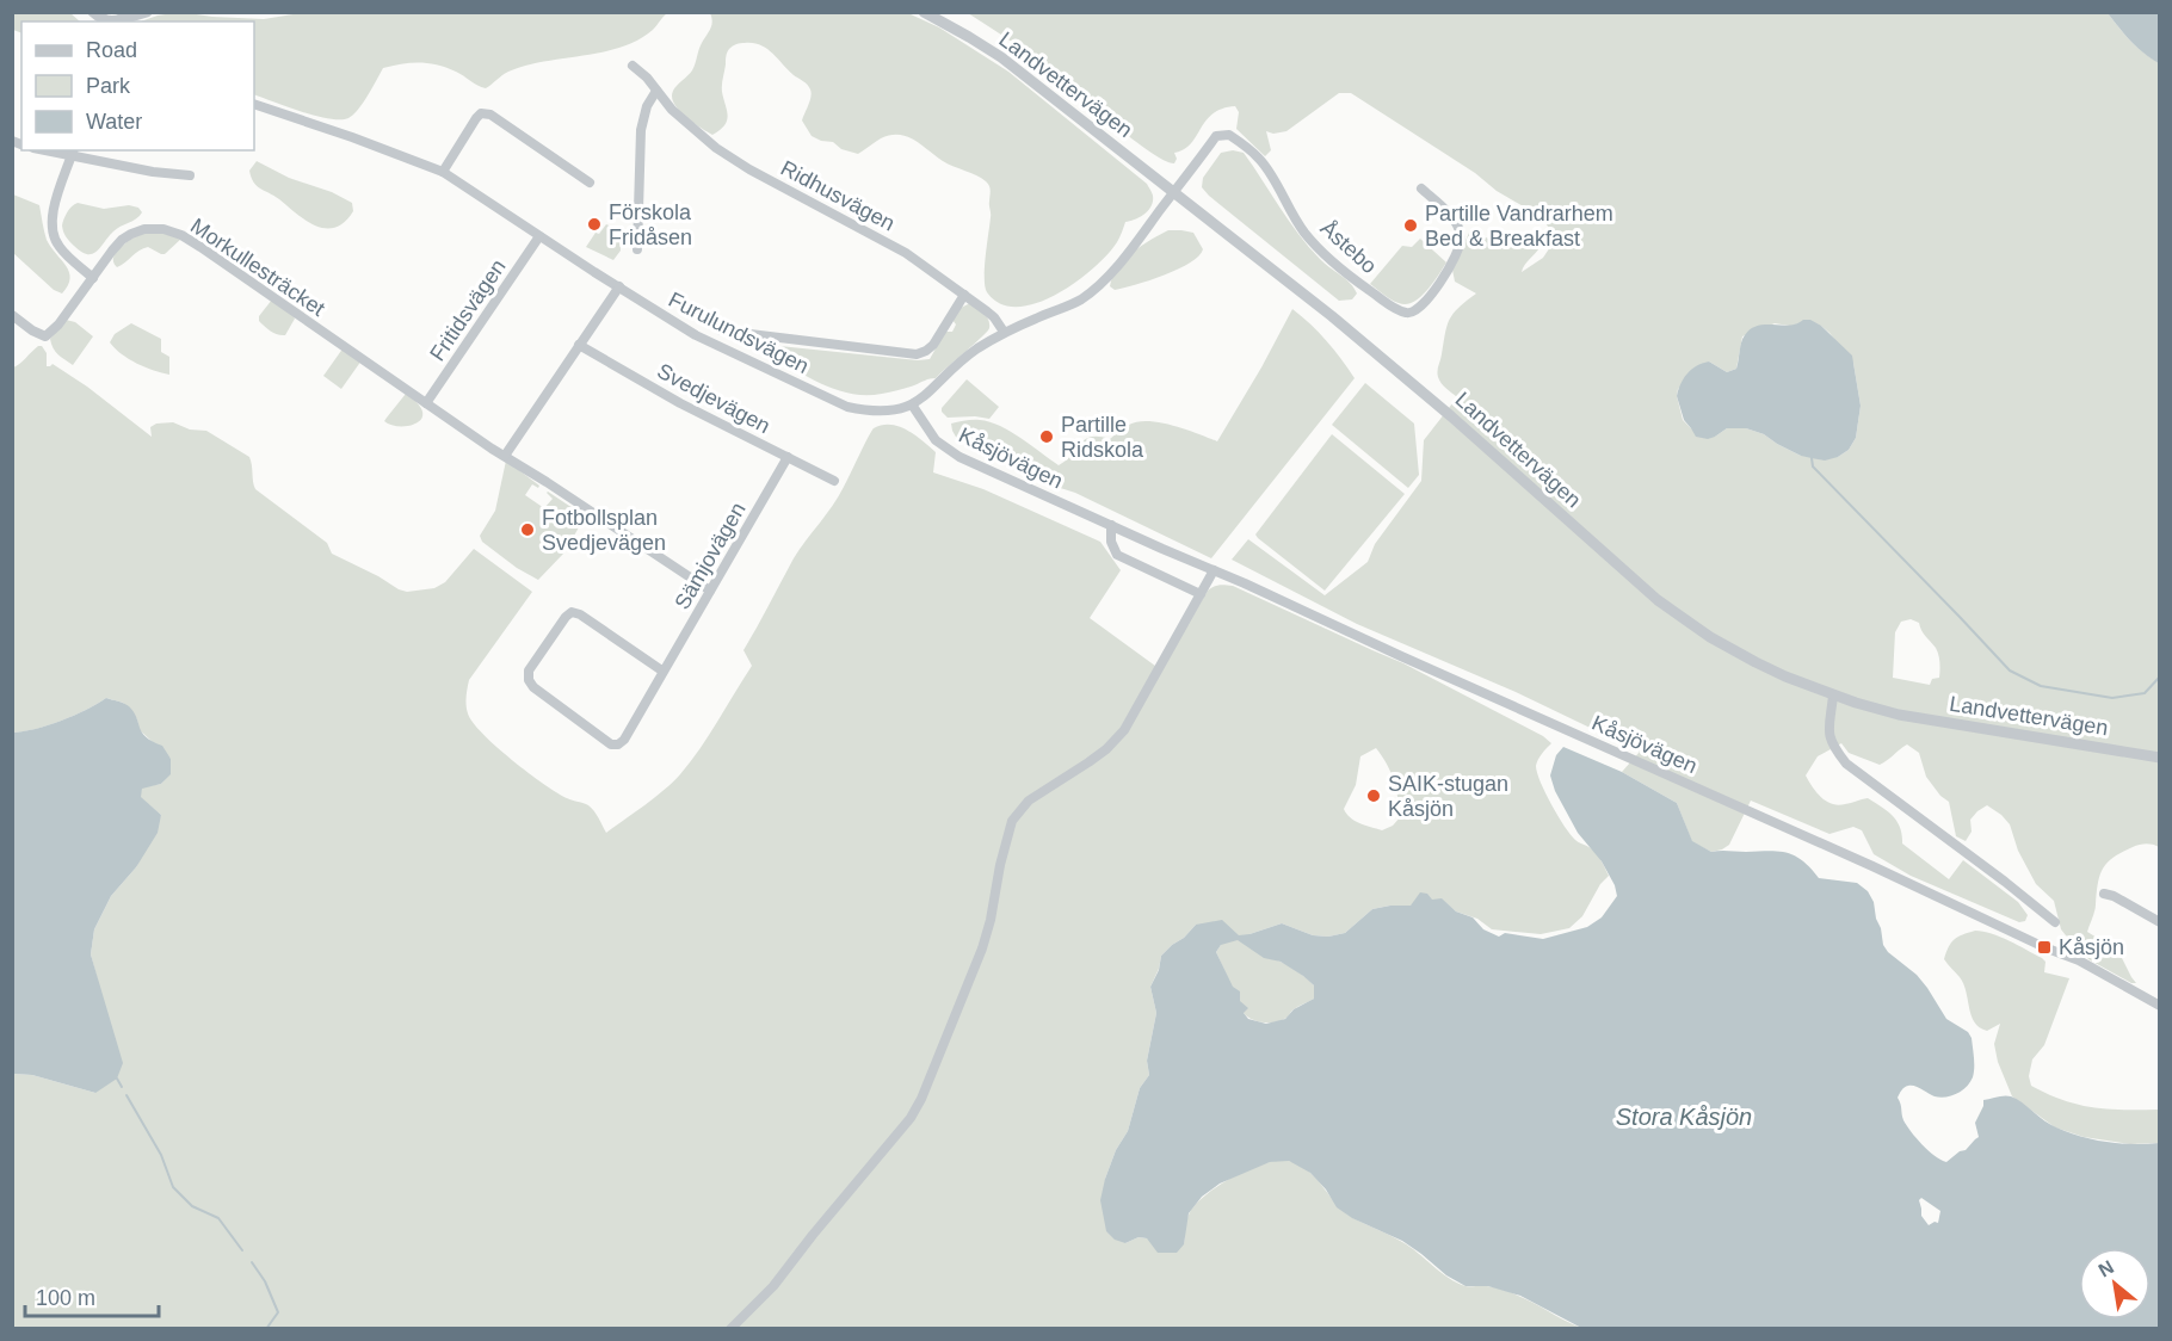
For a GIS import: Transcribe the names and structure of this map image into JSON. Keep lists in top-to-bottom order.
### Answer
{
  "streets": {
    "street": [
      "Landvettervägen",
      "Ridhusvägen",
      "Åstebo",
      "Morkullesträcket",
      "Fritidsvägen",
      "Furulundsvägen",
      "Svedjevägen",
      "Kåsjövägen",
      "Sämjovägen"
    ]
  },
  "crossings": [
    ["Landvettervägen", "Åstebo"],
    ["Landvettervägen", "Furulundsvägen"],
    ["Ridhusvägen", "Furulundsvägen"],
    ["Åstebo", "Furulundsvägen"],
    ["Morkullesträcket", "Fritidsvägen"],
    ["Fritidsvägen", "Furulundsvägen"],
    ["Furulundsvägen", "Kåsjövägen"],
    ["Svedjevägen", "Sämjovägen"]
  ],
  "water": ["Stora Kåsjön"],
  "places": {
    "other": [
      "Förskola Fridåsen",
      "Partille Vandrarhem Bed & Breakfast",
      "Partille Ridskola",
      "Fotbollsplan Svedjevägen",
      "SAIK-stugan Kåsjön"
    ],
    "transit": ["Kåsjön"]
  },
  "legend": ["Road", "Park", "Water"],
  "scale_bar": "100 m",
  "north": "top left"
}
